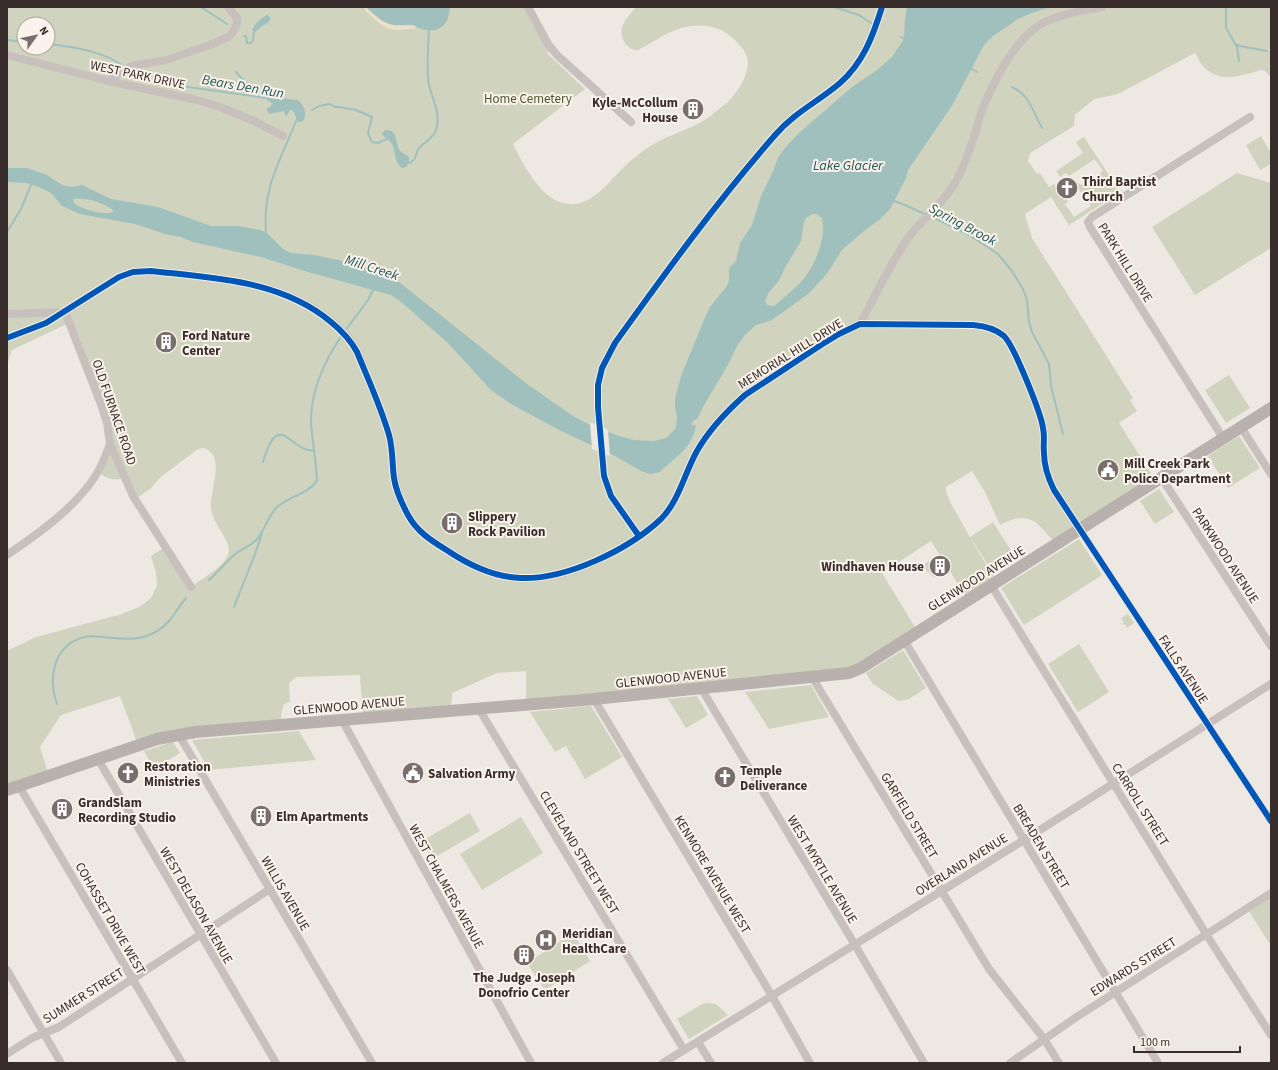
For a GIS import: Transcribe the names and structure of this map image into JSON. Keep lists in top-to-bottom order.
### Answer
{
  "streets": {
    "main road": ["GLENWOOD AVENUE"],
    "street": [
      "WEST PARK DRIVE",
      "PARK HILL DRIVE",
      "MEMORIAL HILL DRIVE",
      "OLD FURNACE ROAD",
      "PARKWOOD AVENUE",
      "FALLS AVENUE",
      "CARROLL STREET",
      "GARFIELD STREET",
      "BREADEN STREET",
      "CLEVELAND STREET WEST",
      "OVERLAND AVENUE",
      "WEST MYRTLE AVENUE",
      "KENMORE AVENUE WEST",
      "WEST CHALMERS AVENUE",
      "WILLIS AVENUE",
      "WEST DELASON AVENUE",
      "COHASSET DRIVE WEST",
      "EDWARDS STREET",
      "SUMMER STREET"
    ]
  },
  "crossings": [
    ["PARK HILL DRIVE", "GLENWOOD AVENUE"],
    ["MEMORIAL HILL DRIVE", "OLD FURNACE ROAD"],
    ["MEMORIAL HILL DRIVE", "GLENWOOD AVENUE"],
    ["MEMORIAL HILL DRIVE", "FALLS AVENUE"],
    ["PARKWOOD AVENUE", "GLENWOOD AVENUE"],
    ["GLENWOOD AVENUE", "FALLS AVENUE"],
    ["GLENWOOD AVENUE", "CARROLL STREET"],
    ["GLENWOOD AVENUE", "GARFIELD STREET"],
    ["GLENWOOD AVENUE", "BREADEN STREET"],
    ["GLENWOOD AVENUE", "CLEVELAND STREET WEST"],
    ["GLENWOOD AVENUE", "WEST MYRTLE AVENUE"],
    ["GLENWOOD AVENUE", "KENMORE AVENUE WEST"],
    ["GLENWOOD AVENUE", "WEST CHALMERS AVENUE"],
    ["GLENWOOD AVENUE", "WILLIS AVENUE"],
    ["GLENWOOD AVENUE", "WEST DELASON AVENUE"],
    ["GLENWOOD AVENUE", "COHASSET DRIVE WEST"],
    ["FALLS AVENUE", "OVERLAND AVENUE"],
    ["CARROLL STREET", "OVERLAND AVENUE"],
    ["CARROLL STREET", "EDWARDS STREET"],
    ["GARFIELD STREET", "OVERLAND AVENUE"],
    ["GARFIELD STREET", "EDWARDS STREET"],
    ["BREADEN STREET", "OVERLAND AVENUE"],
    ["BREADEN STREET", "EDWARDS STREET"],
    ["CLEVELAND STREET WEST", "OVERLAND AVENUE"],
    ["OVERLAND AVENUE", "WEST MYRTLE AVENUE"],
    ["OVERLAND AVENUE", "KENMORE AVENUE WEST"],
    ["WILLIS AVENUE", "SUMMER STREET"],
    ["WEST DELASON AVENUE", "SUMMER STREET"],
    ["COHASSET DRIVE WEST", "SUMMER STREET"]
  ],
  "water": [
    "Bears Den Run",
    "Lake Glacier",
    "Spring Brook",
    "Mill Creek"
  ],
  "parks": ["Home Cemetery"],
  "places": {
    "building": [
      "Kyle-McCollum House",
      "Ford Nature Center",
      "Slippery Rock Pavilion",
      "Windhaven House",
      "GrandSlam Recording Studio",
      "Elm Apartments",
      "The Judge Joseph Donofrio Center"
    ],
    "church": ["Third Baptist Church", "Restoration Ministries", "Temple Deliverance"],
    "public building": ["Mill Creek Park Police Department", "Salvation Army"],
    "hospital": ["Meridian HealthCare"]
  },
  "scale_bar": "100 m",
  "north": "top right"
}
